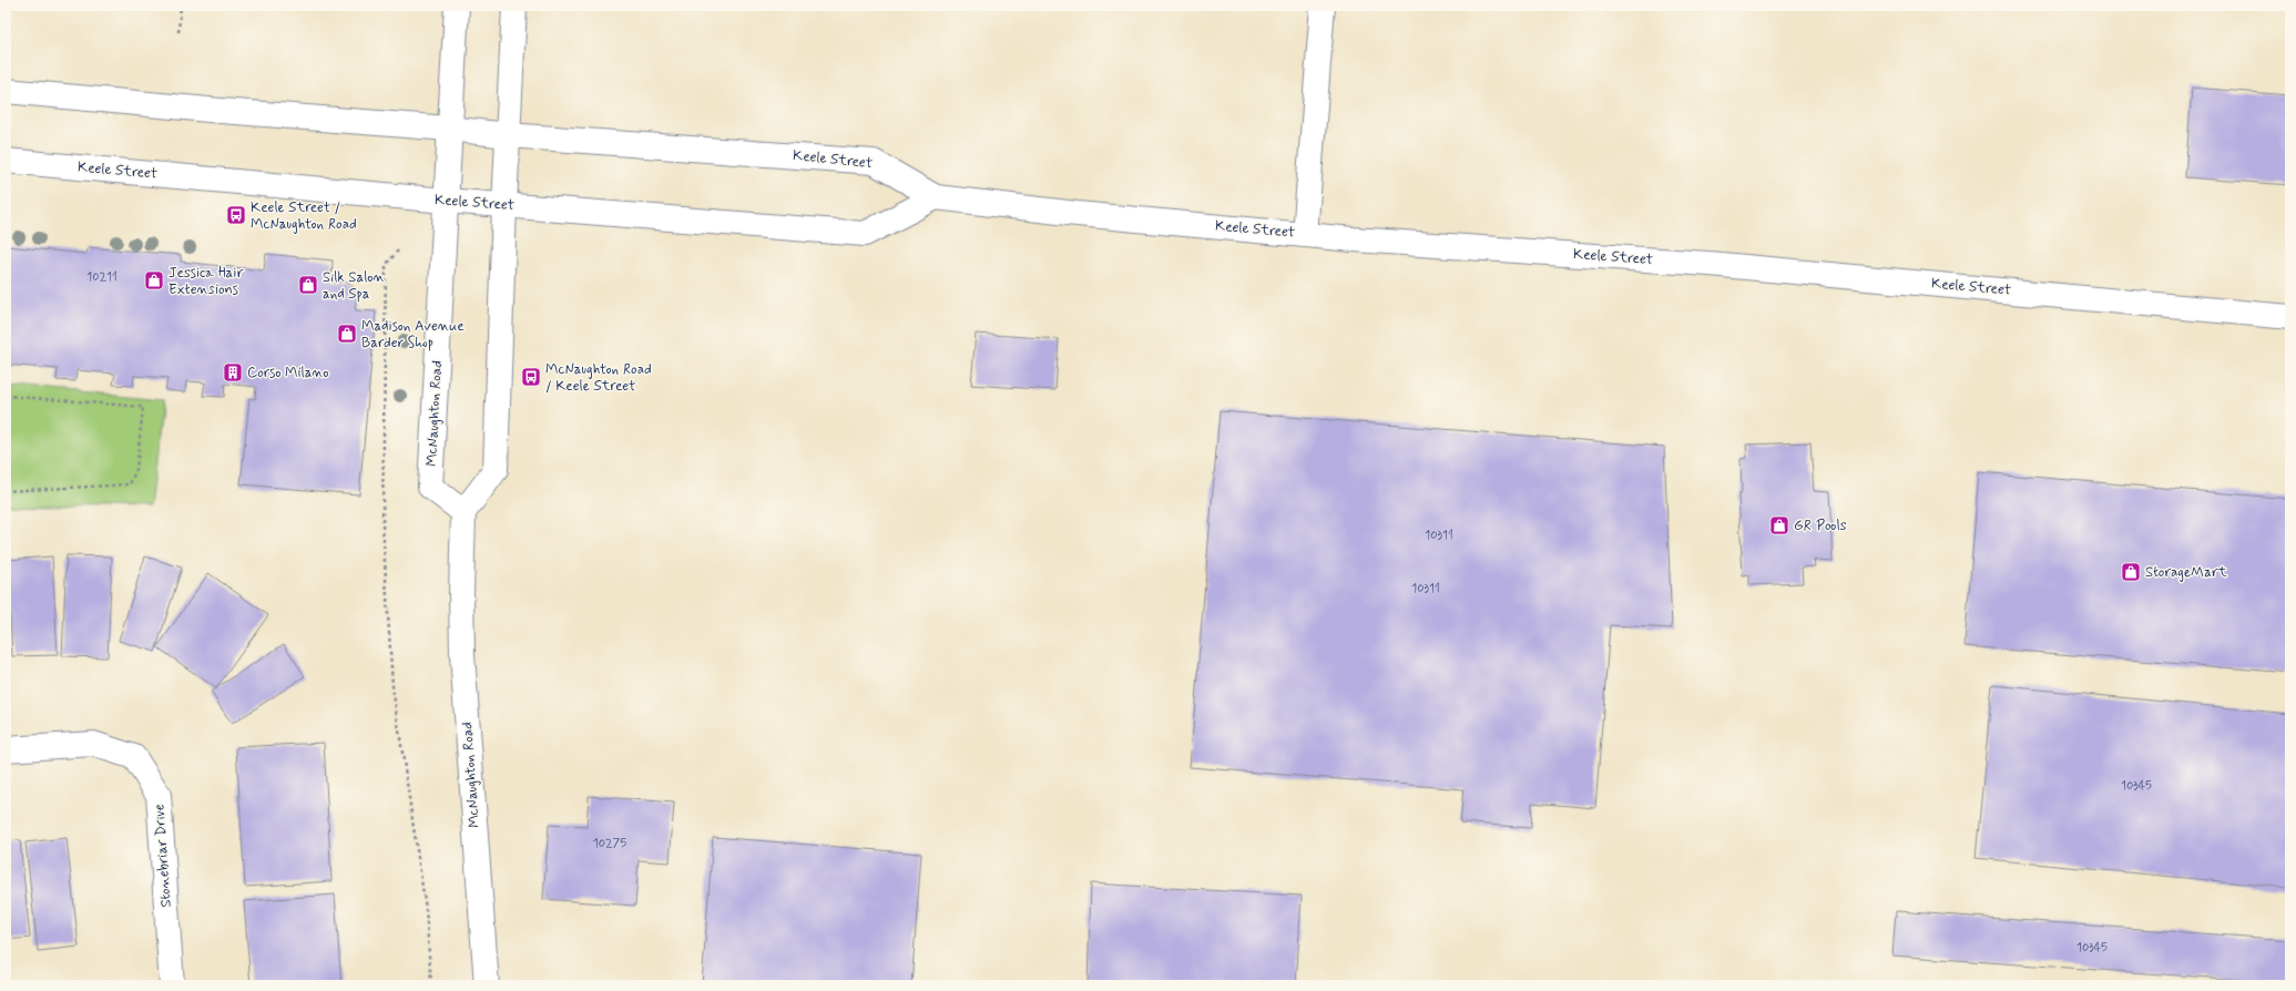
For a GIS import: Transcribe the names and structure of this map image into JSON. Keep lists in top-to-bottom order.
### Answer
{
  "streets": {
    "main road": ["Keele Street", "McNaughton Road", "Stonebriar Drive"]
  },
  "crossings": [
    ["Keele Street", "McNaughton Road"]
  ],
  "places": {
    "bus stop": ["Keele Street / McNaughton Road", "McNaughton Road / Keele Street"],
    "shop": [
      "Jessica Hair Extensions",
      "Silk Salon and Spa",
      "Madison Avenue Barder Shop",
      "GR Pools",
      "StorageMart"
    ],
    "building": ["Corso Milano"]
  },
  "house_numbers": [
    "10211",
    "10311",
    "10311",
    "10345",
    "10275",
    "10345"
  ]
}
